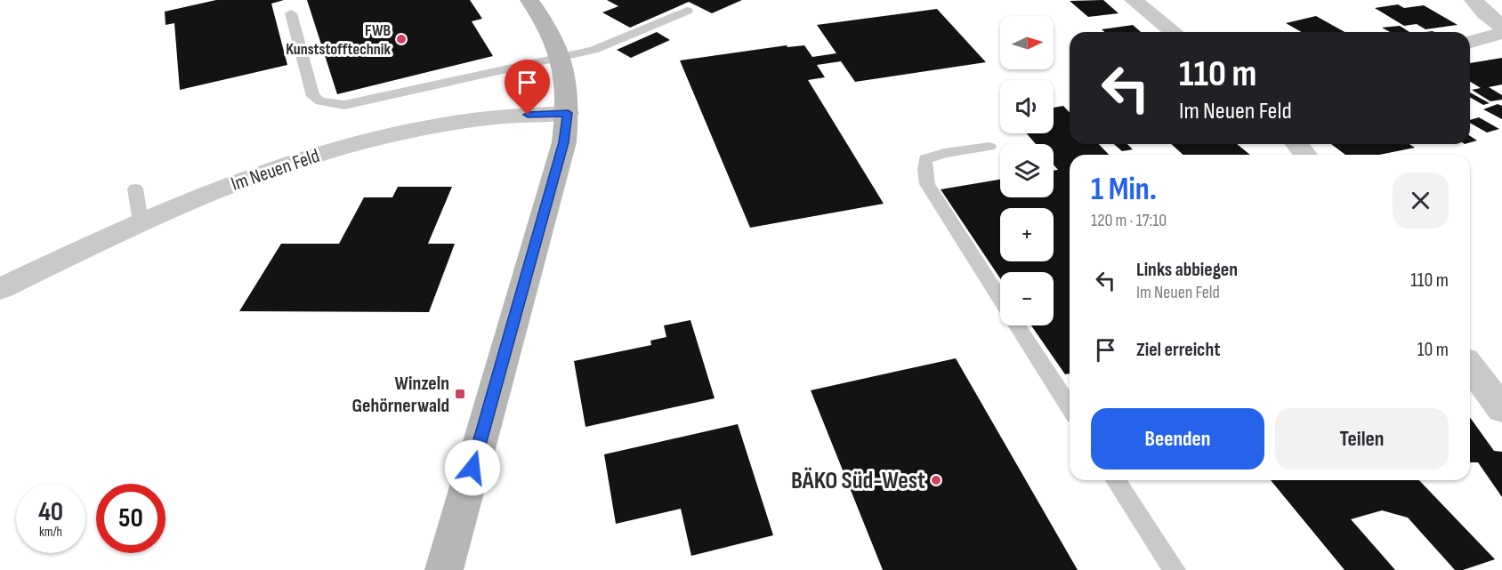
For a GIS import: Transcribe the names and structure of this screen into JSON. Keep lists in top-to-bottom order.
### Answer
{
  "streets": {
    "street": ["Im Neuen Feld"]
  },
  "places": {
    "other": ["FWB Kunststofftechnik", "BÄKO Süd-West"],
    "transit": ["Winzeln Gehörnerwald"]
  },
  "north": "right",
  "page": {
    "map_buttons": ["+", "−"],
    "turn": ["110 m", "Im Neuen Feld"],
    "heading": ["1 Min.", "120 m · 17:10"],
    "list": [
      {
        "name": "Links abbiegen",
        "note": "Im Neuen Feld",
        "value": "110 m"
      },
      {
        "name": "Ziel erreicht",
        "value": "10 m"
      }
    ],
    "buttons": ["Beenden", "Teilen"],
    "speed": "40 km/h",
    "limit": "50"
  }
}
